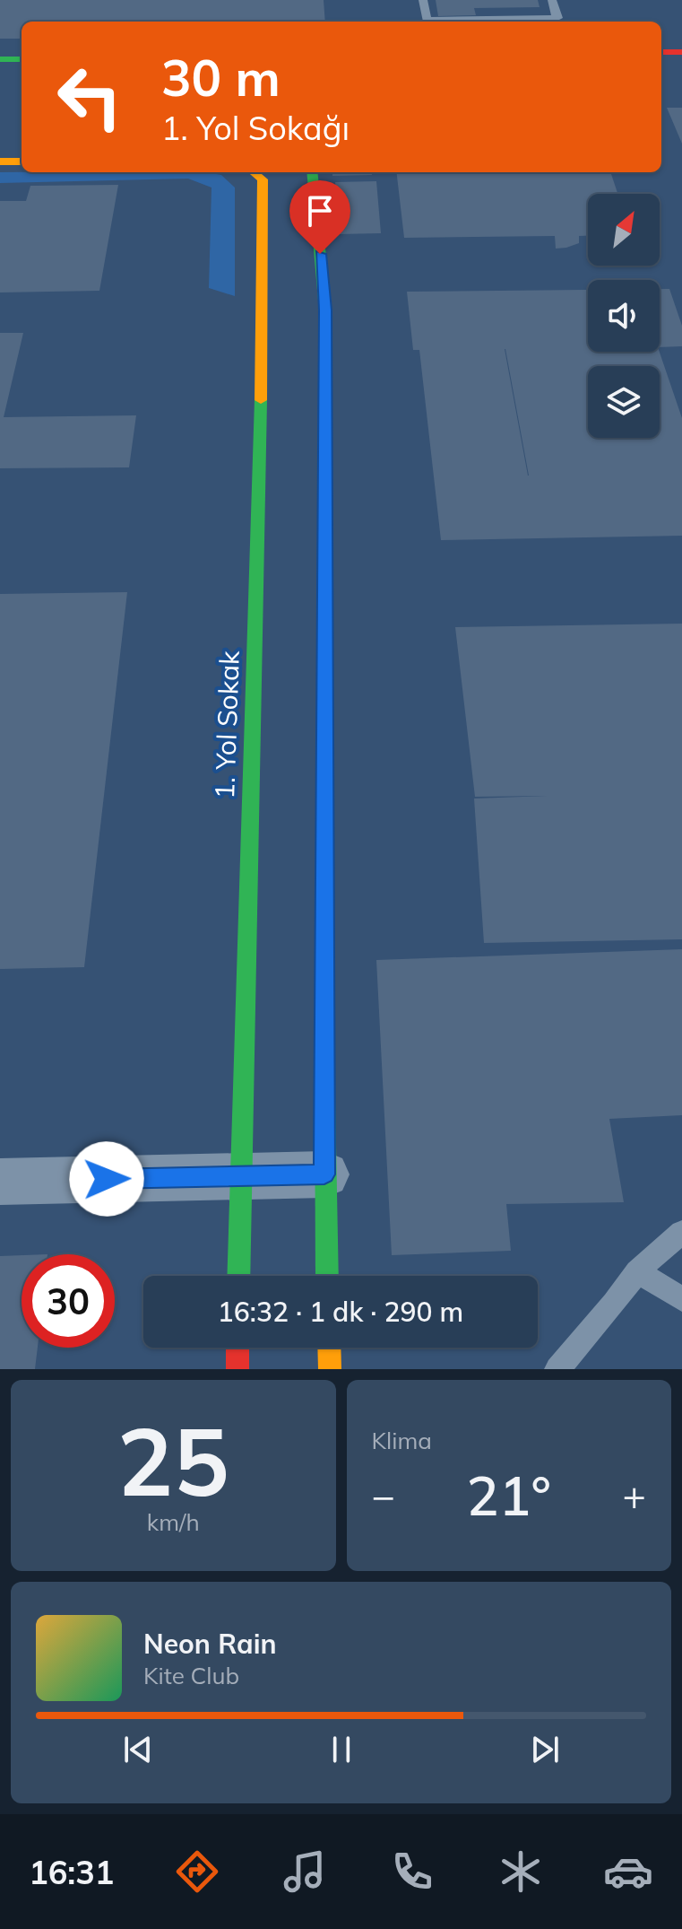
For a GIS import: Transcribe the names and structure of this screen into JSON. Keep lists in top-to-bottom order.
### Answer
{
  "streets": {
    "street": ["1. Yol Sokak"]
  },
  "north": "top right",
  "page": {
    "turn": ["30 m", "1. Yol Sokağı"],
    "limit": "30",
    "trip": "16:32 · 1 dk · 290 m",
    "tile": [
      ["25", "km/h"],
      "Klima"
    ],
    "heat": ["−", "21°", "+"],
    "song": ["Neon Rain", "Kite Club"],
    "tabs": "16:31"
  }
}
